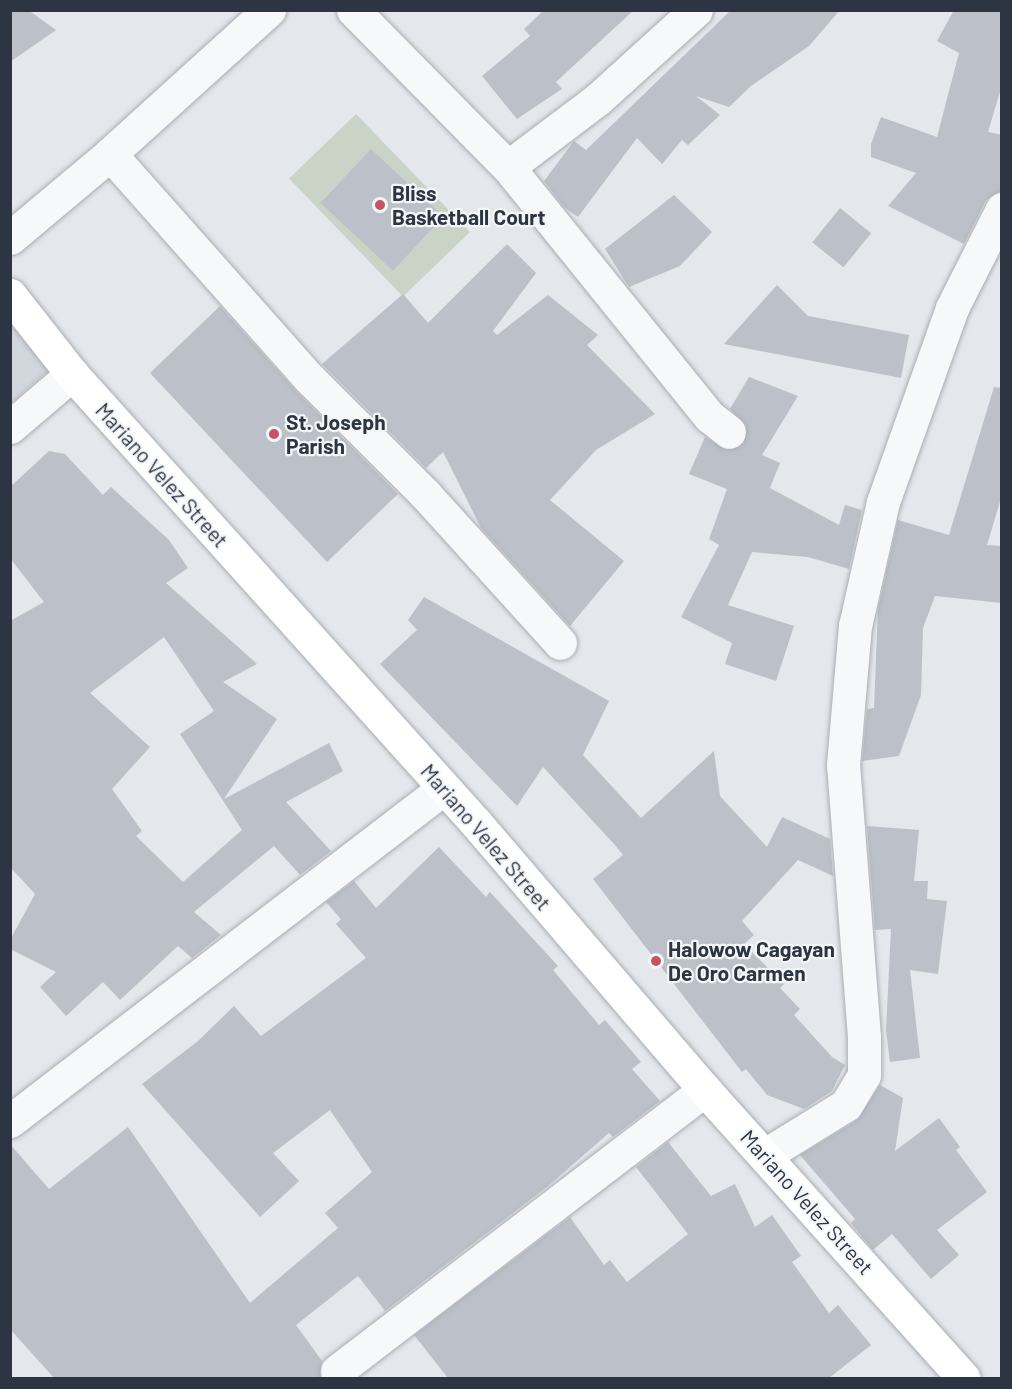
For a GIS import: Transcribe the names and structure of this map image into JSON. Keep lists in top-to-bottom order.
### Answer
{
  "streets": {
    "street": ["Mariano Velez Street"]
  },
  "places": ["Bliss Basketball Court", "St. Joseph Parish", "Halowow Cagayan De Oro Carmen"]
}
